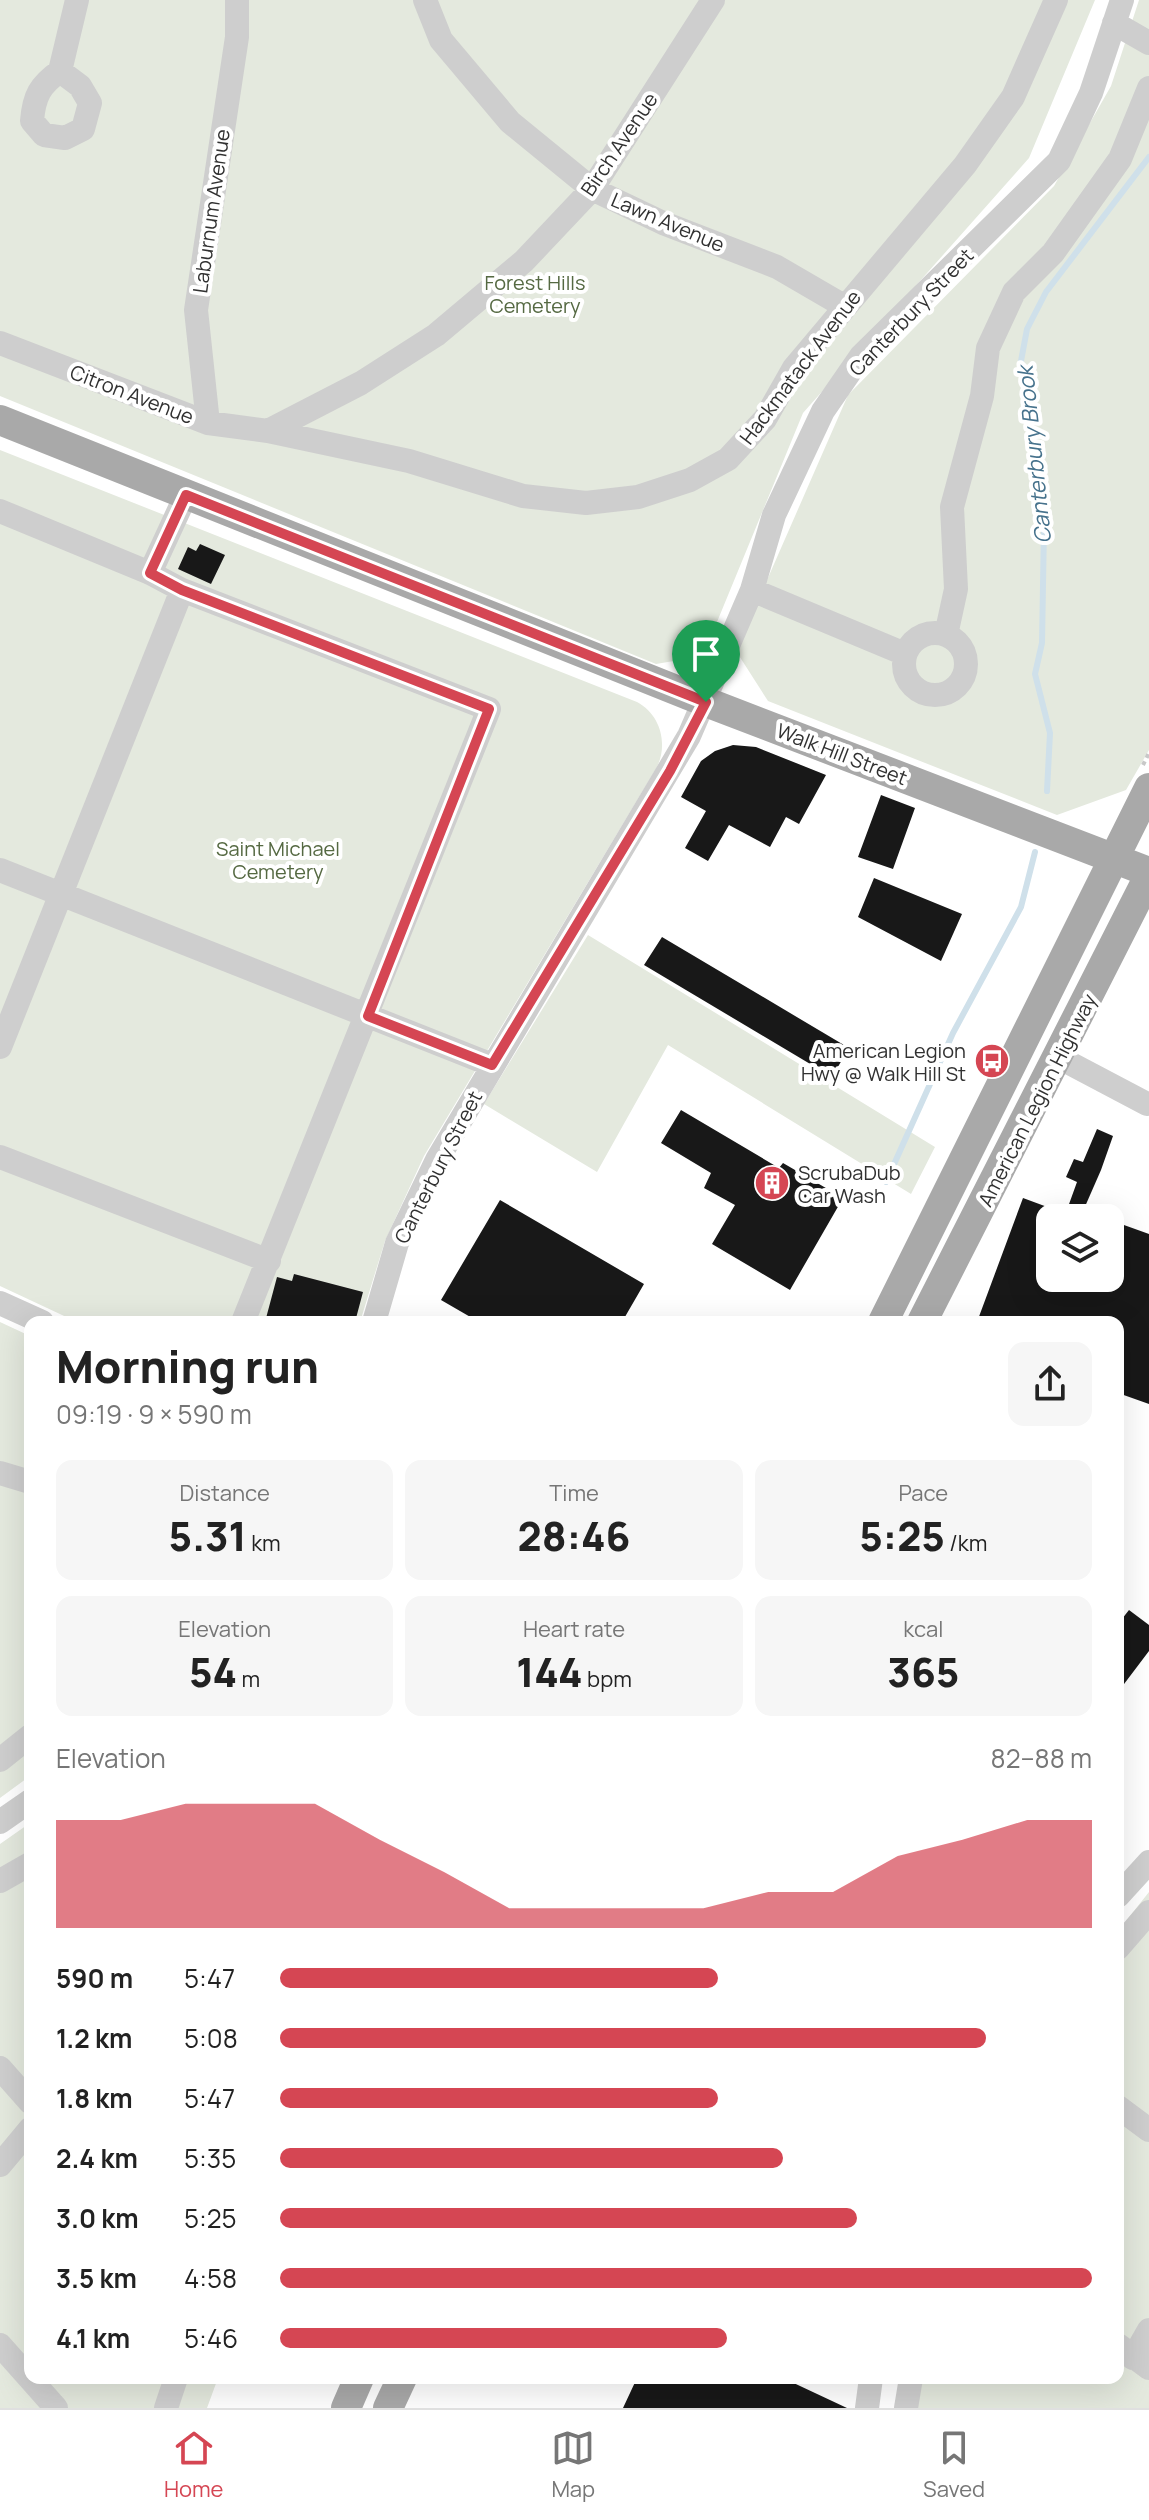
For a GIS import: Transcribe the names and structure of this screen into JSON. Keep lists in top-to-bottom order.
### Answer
{
  "streets": {
    "main road": ["Walk Hill Street", "American Legion Highway"],
    "street": [
      "Birch Avenue",
      "Laburnum Avenue",
      "Lawn Avenue",
      "Canterbury Street",
      "Hackmatack Avenue",
      "Citron Avenue"
    ]
  },
  "crossings": [
    ["Birch Avenue", "Lawn Avenue"],
    ["Birch Avenue", "Hackmatack Avenue"],
    ["Birch Avenue", "Citron Avenue"],
    ["Laburnum Avenue", "Citron Avenue"],
    ["Lawn Avenue", "Hackmatack Avenue"],
    ["Canterbury Street", "Walk Hill Street"],
    ["Hackmatack Avenue", "Citron Avenue"],
    ["Walk Hill Street", "American Legion Highway"]
  ],
  "water": ["Canterbury Brook"],
  "parks": ["Forest Hills Cemetery", "Saint Michael Cemetery"],
  "places": {
    "bus stop": ["American Legion Hwy @ Walk Hill St"],
    "building": ["ScrubaDub Car Wash"]
  },
  "page": {
    "heading": ["Morning run", "09:19 · 9 × 590 m"],
    "stats": [
      ["Distance", "5.31 km"],
      ["Time", "28:46"],
      ["Pace", "5:25 /km"],
      ["Elevation", "54 m"],
      ["Heart rate", "144 bpm"],
      ["kcal", "365"]
    ],
    "chart": ["Elevation", "82–88 m"],
    "list": [
      {
        "name": "590 m",
        "note": "5:47"
      },
      {
        "name": "1.2 km",
        "note": "5:08"
      },
      {
        "name": "1.8 km",
        "note": "5:47"
      },
      {
        "name": "2.4 km",
        "note": "5:35"
      },
      {
        "name": "3.0 km",
        "note": "5:25"
      },
      {
        "name": "3.5 km",
        "note": "4:58"
      },
      {
        "name": "4.1 km",
        "note": "5:46"
      }
    ],
    "tabs": ["Home", "Map", "Saved"]
  }
}
